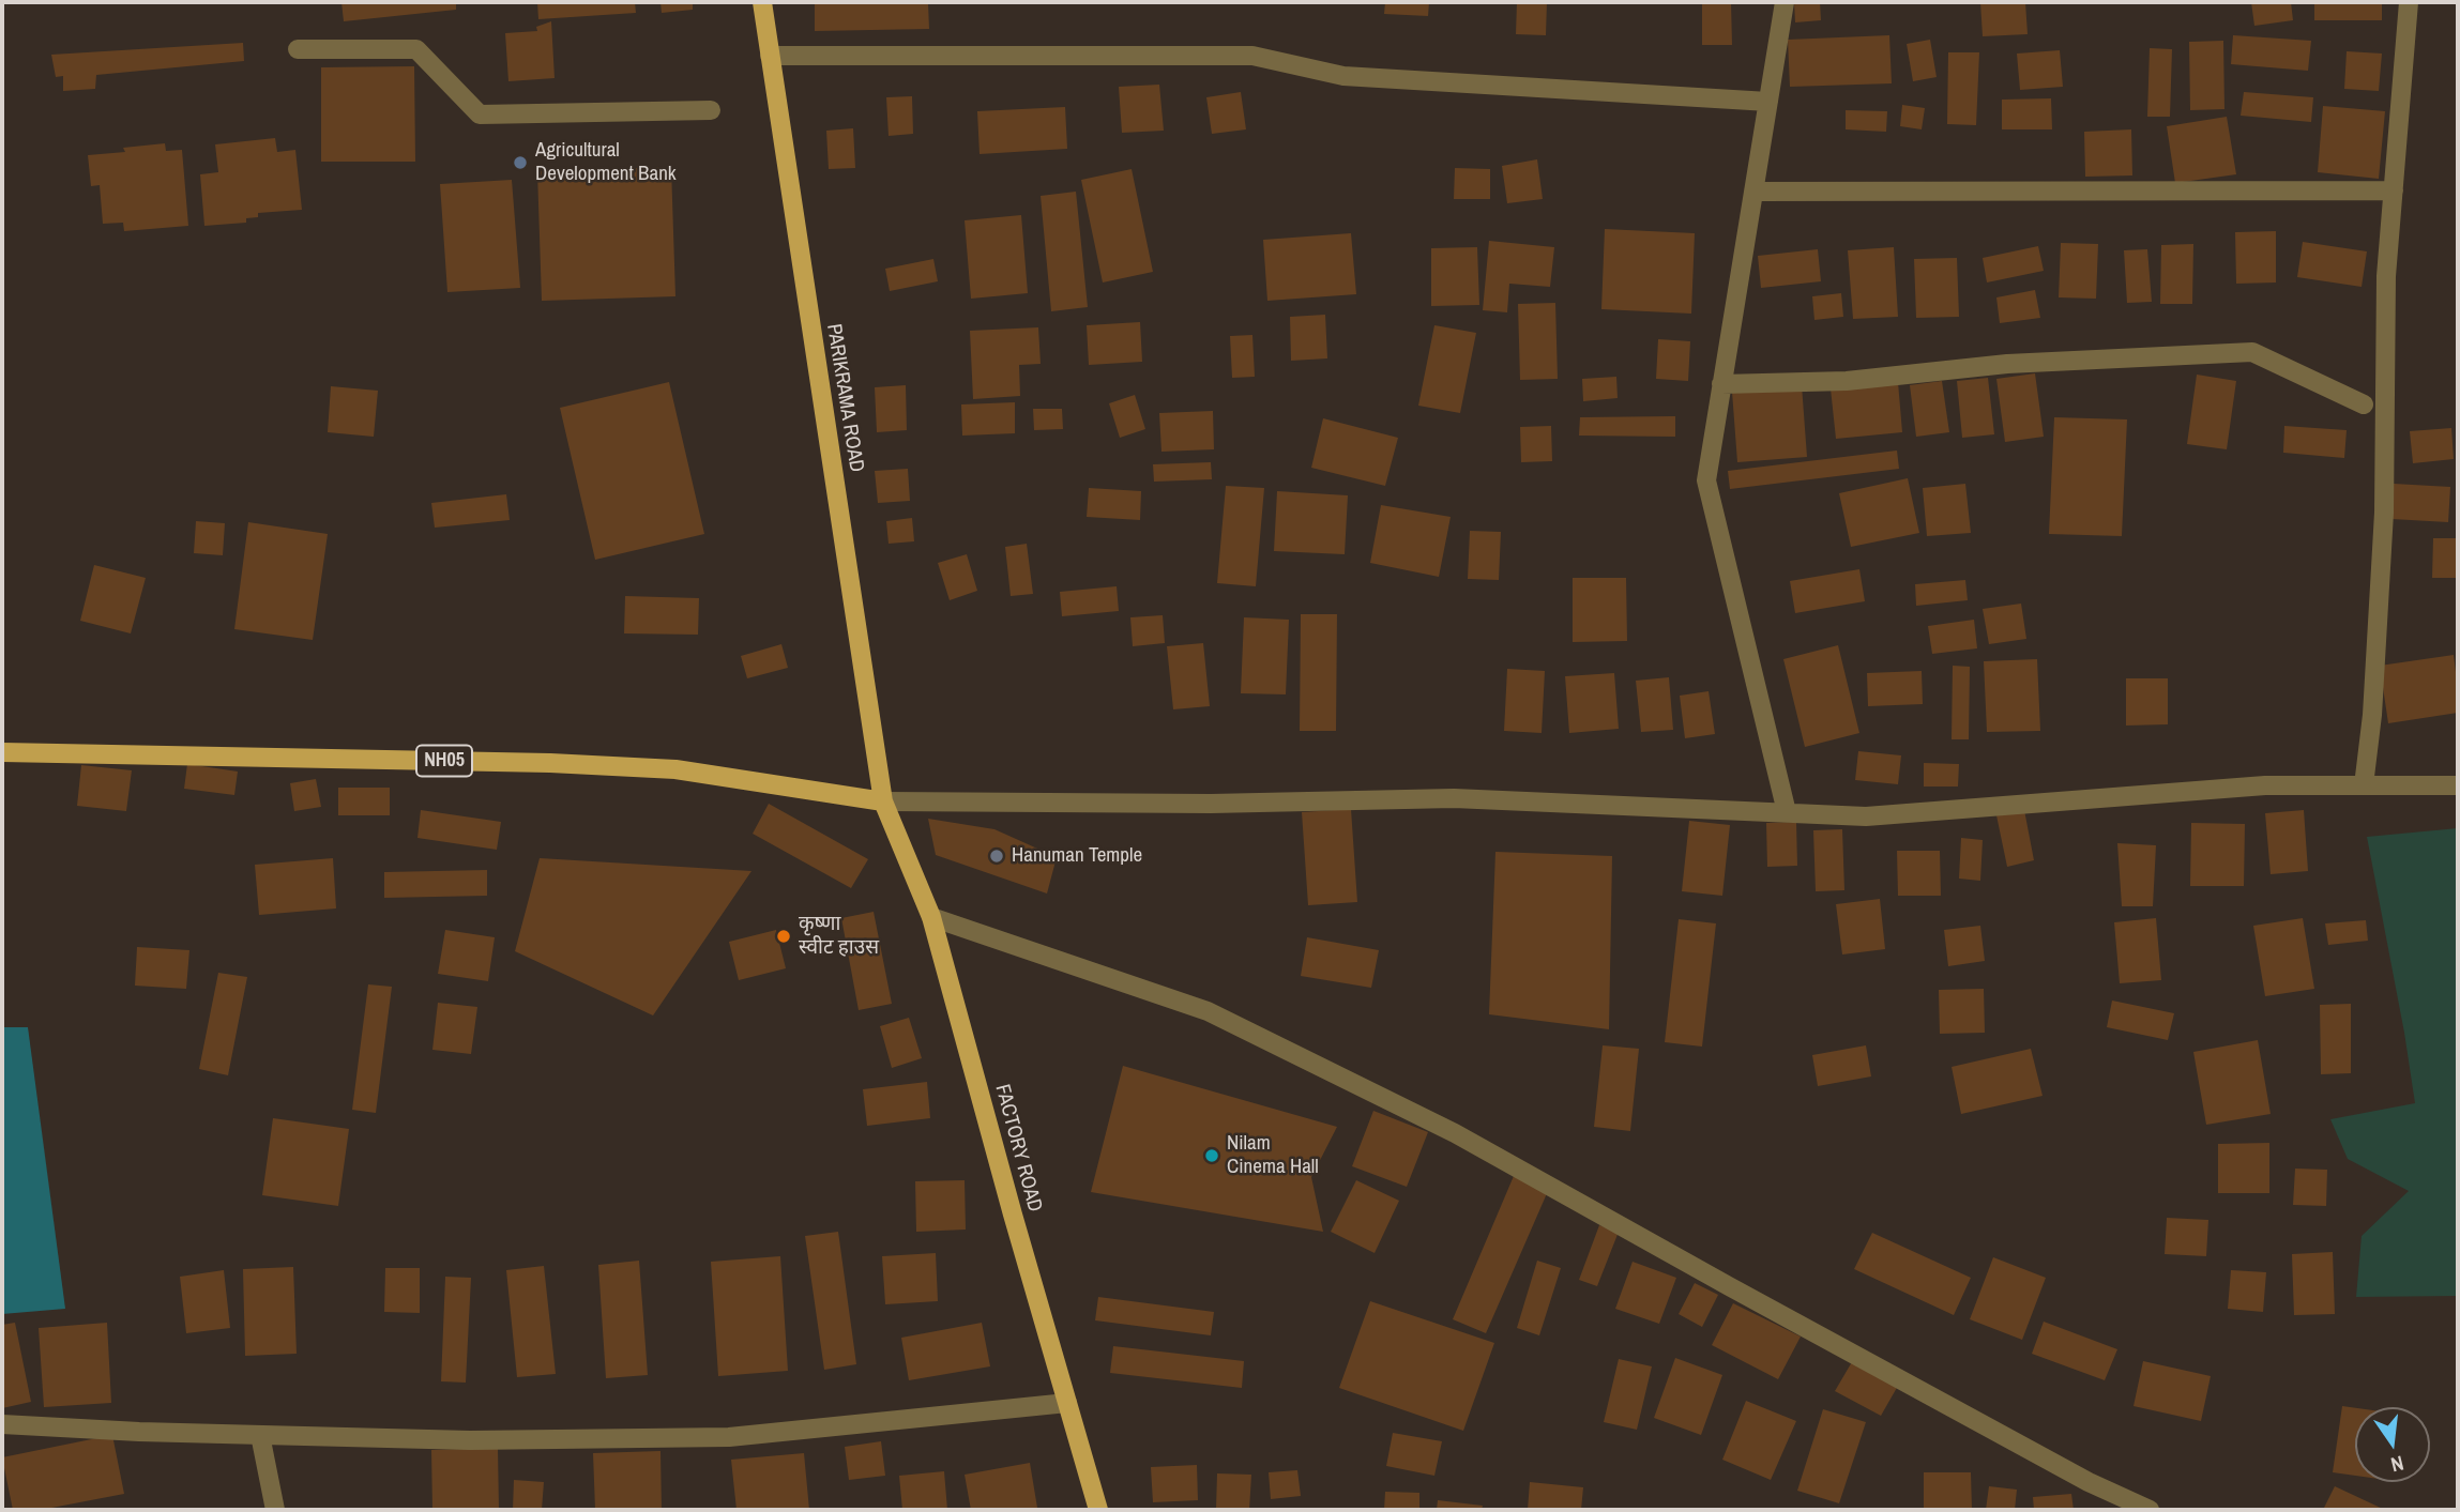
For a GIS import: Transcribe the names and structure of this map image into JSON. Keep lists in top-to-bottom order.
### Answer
{
  "streets": {
    "main road": ["PARIKRAMA ROAD", "NH05", "FACTORY ROAD"]
  },
  "crossings": [
    ["PARIKRAMA ROAD", "NH05"],
    ["PARIKRAMA ROAD", "FACTORY ROAD"],
    ["NH05", "FACTORY ROAD"]
  ],
  "places": [
    "Agricultural Development Bank",
    "Hanuman Temple",
    "कृष्णा स्वीट हाउस",
    "Nilam Cinema Hall"
  ],
  "north": "bottom"
}
